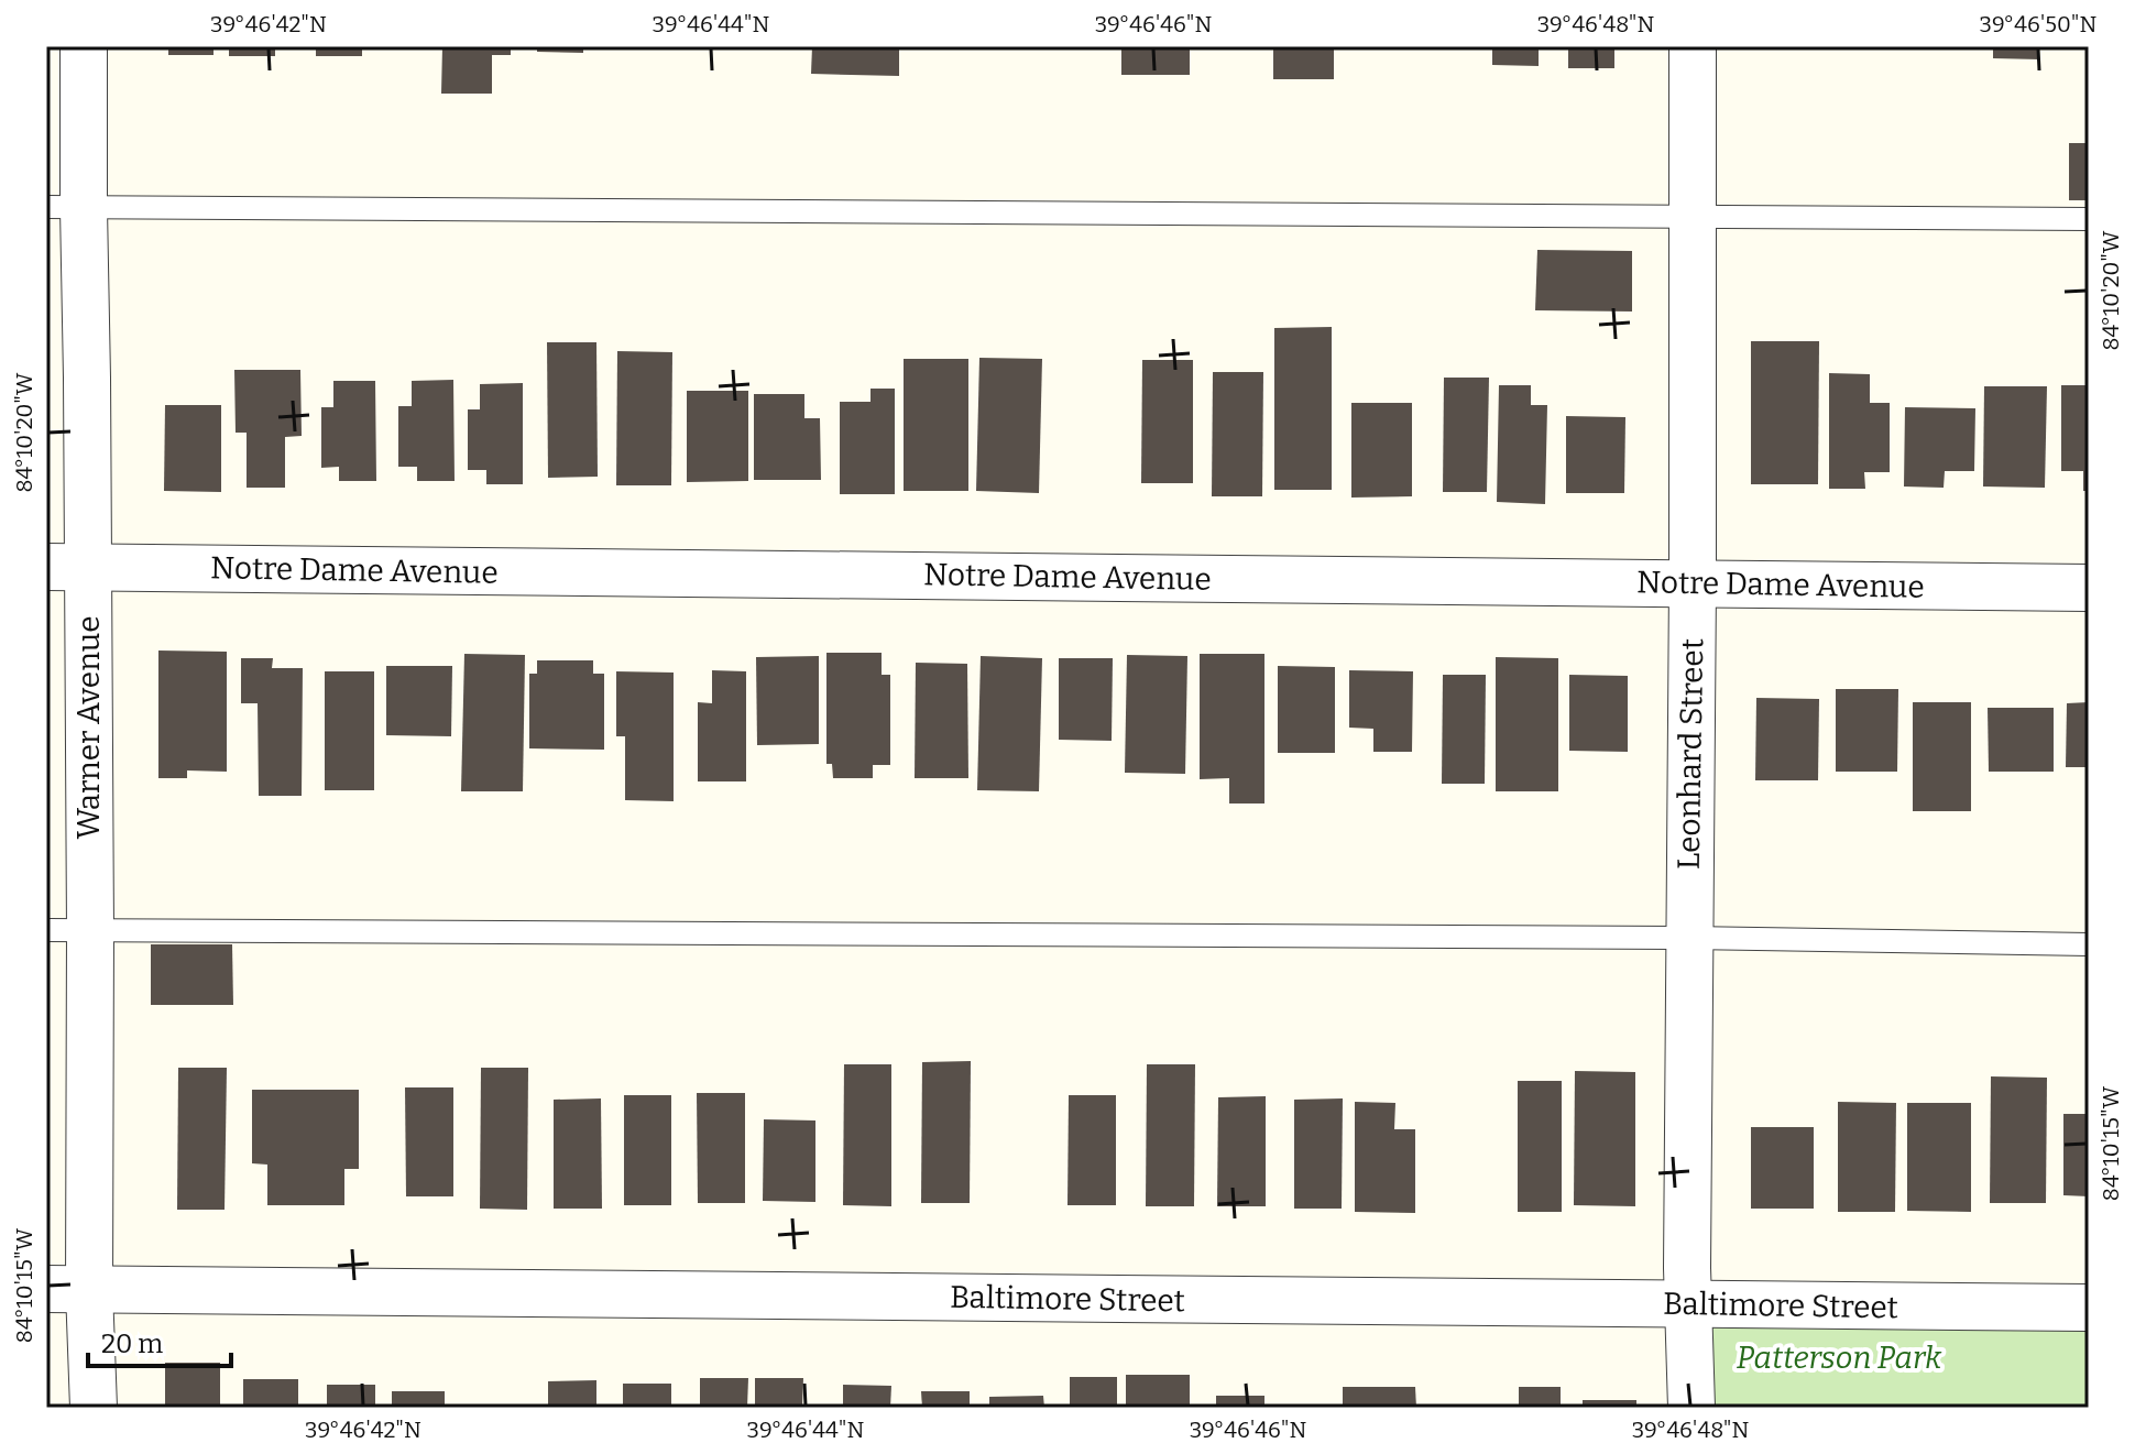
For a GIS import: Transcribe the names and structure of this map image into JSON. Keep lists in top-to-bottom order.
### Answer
{
  "streets": {
    "street": [
      "Notre Dame Avenue",
      "Warner Avenue",
      "Leonhard Street",
      "Baltimore Street"
    ]
  },
  "crossings": [
    ["Notre Dame Avenue", "Warner Avenue"],
    ["Notre Dame Avenue", "Leonhard Street"],
    ["Warner Avenue", "Baltimore Street"],
    ["Leonhard Street", "Baltimore Street"]
  ],
  "parks": ["Patterson Park"],
  "scale_bar": "20 m",
  "coordinates": [
    "39°46'42\"N",
    "39°46'44\"N",
    "39°46'46\"N",
    "39°46'48\"N",
    "39°46'50\"N",
    "84°10'20\"W",
    "84°10'15\"W"
  ]
}
